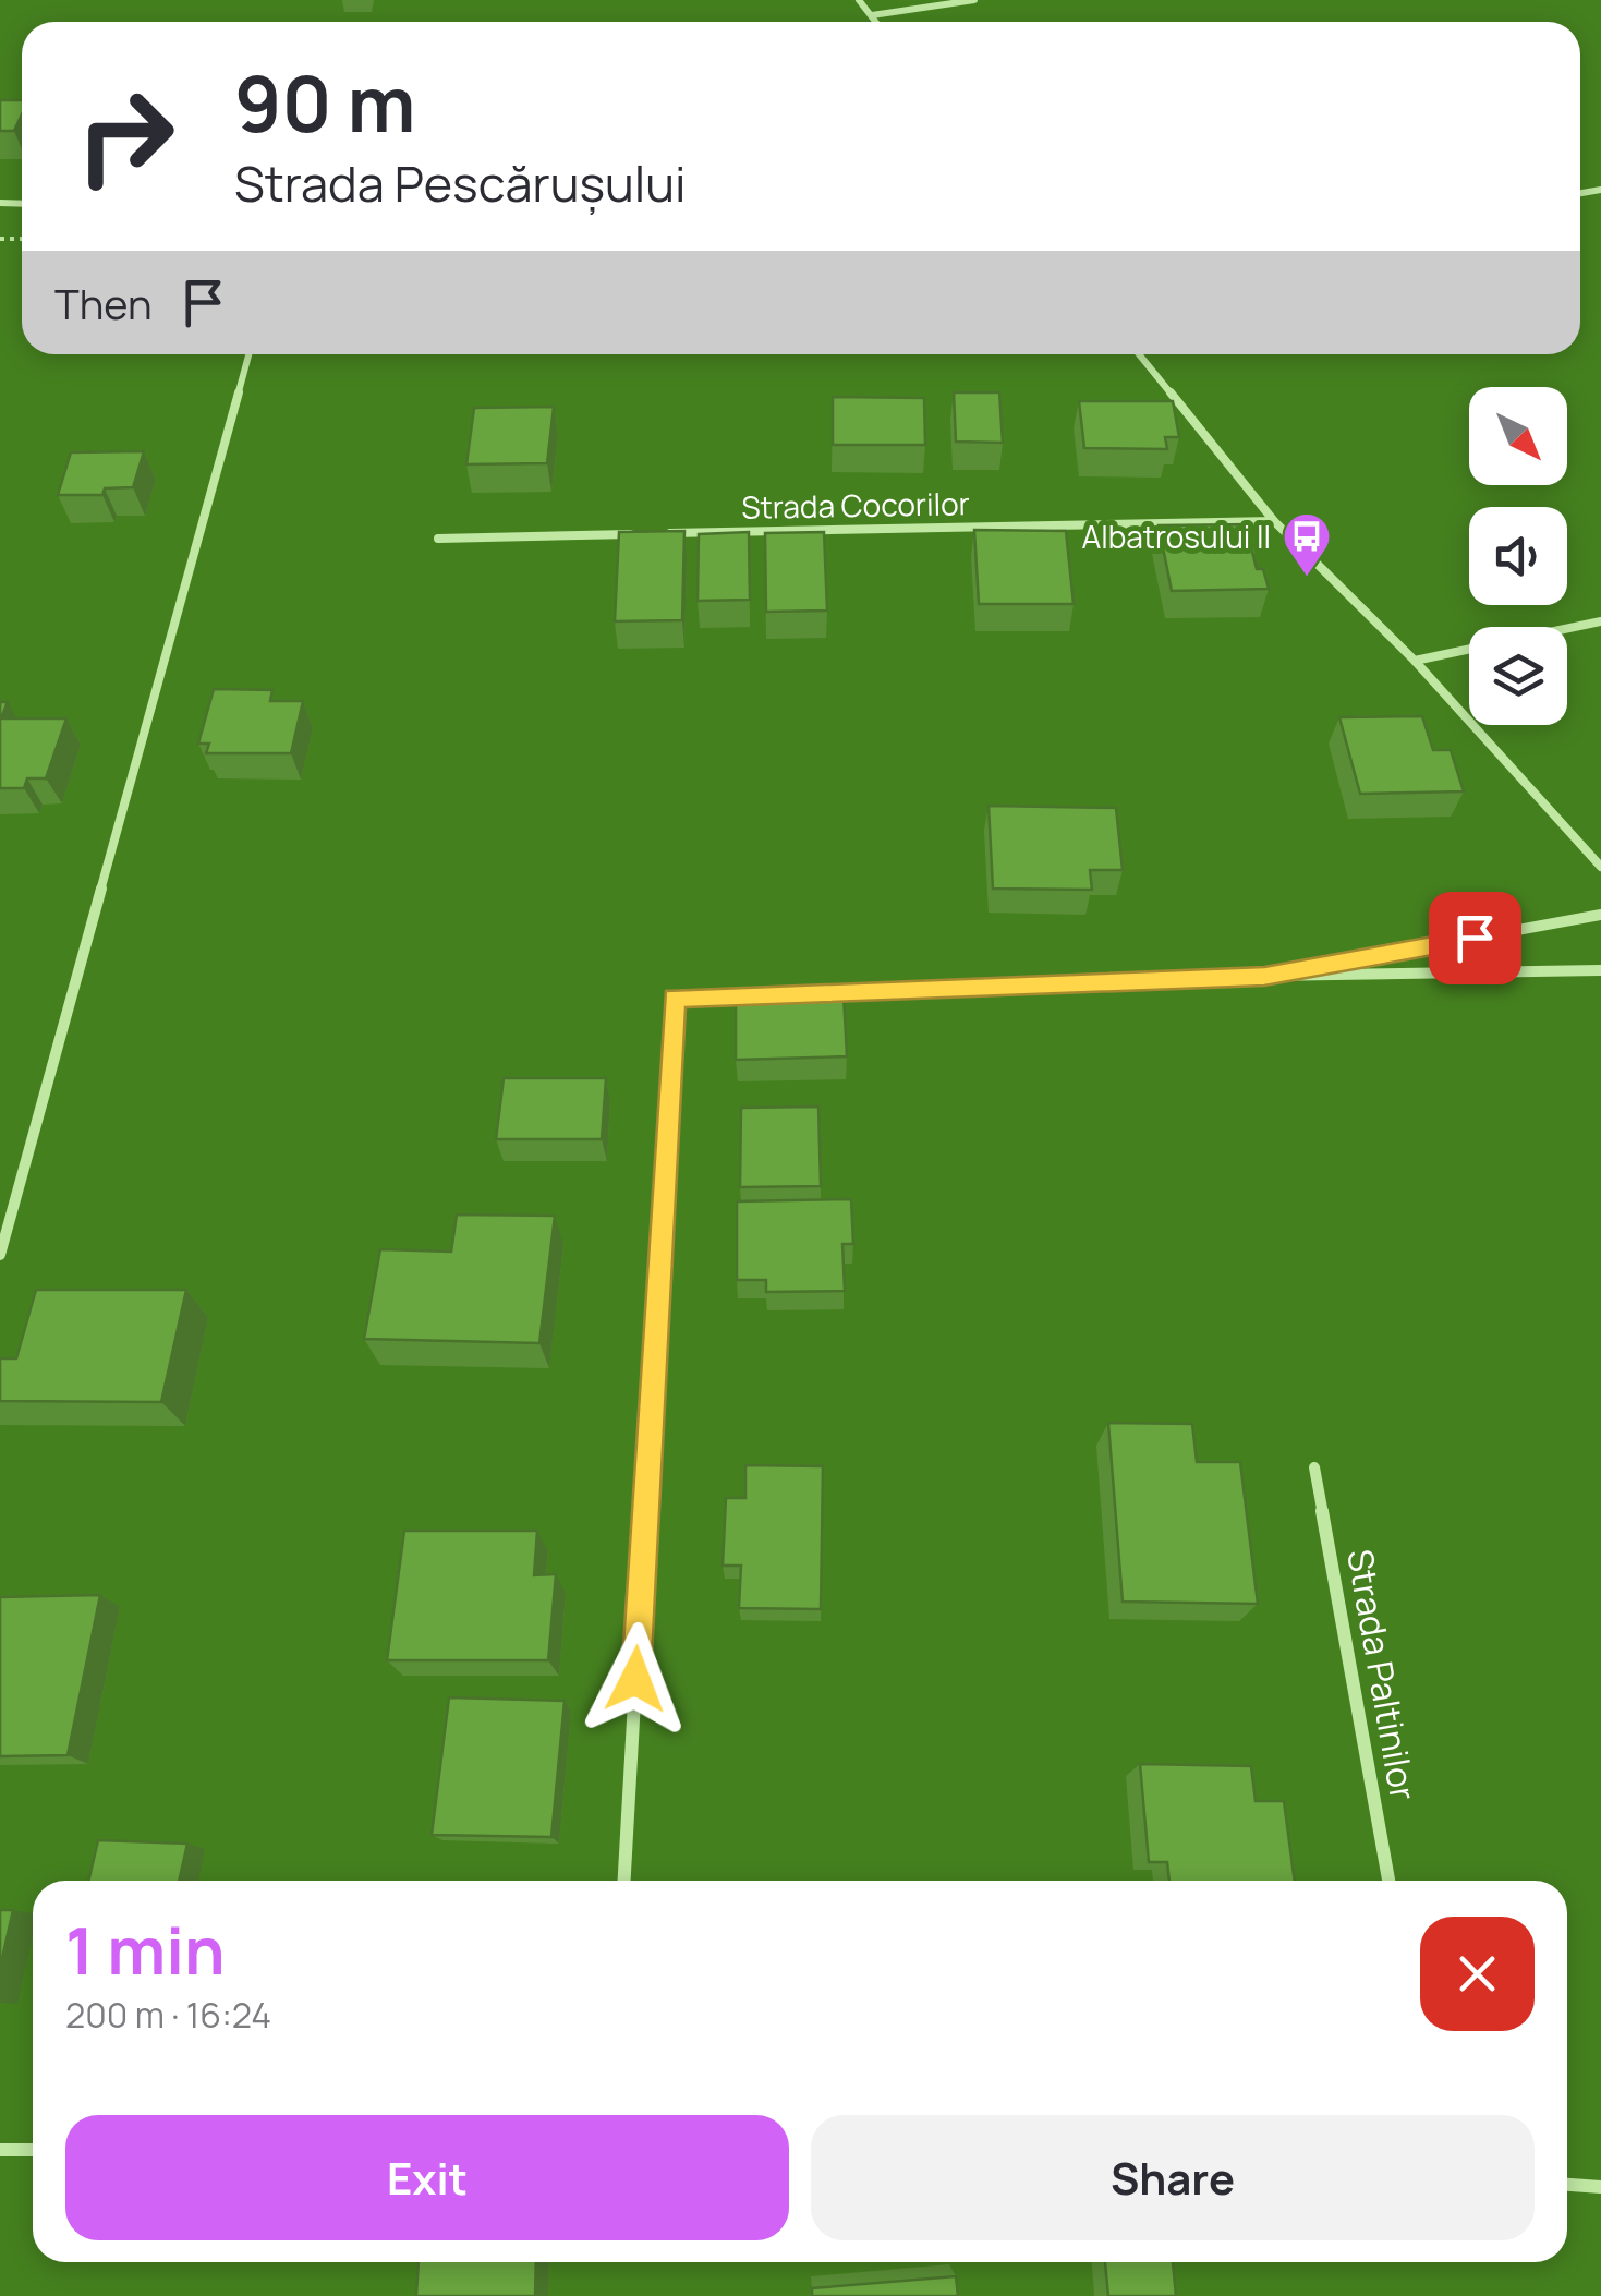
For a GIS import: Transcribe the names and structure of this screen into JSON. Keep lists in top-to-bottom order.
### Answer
{
  "streets": {
    "street": ["Strada Cocorilor", "Strada Paltinilor"]
  },
  "places": {
    "bus stop": ["Albatrosului II"]
  },
  "north": "bottom right",
  "page": {
    "turn": ["90 m", "Strada Pescărușului"],
    "then": "Then",
    "heading": ["1 min", "200 m · 16:24"],
    "buttons": ["Exit", "Share"]
  }
}
